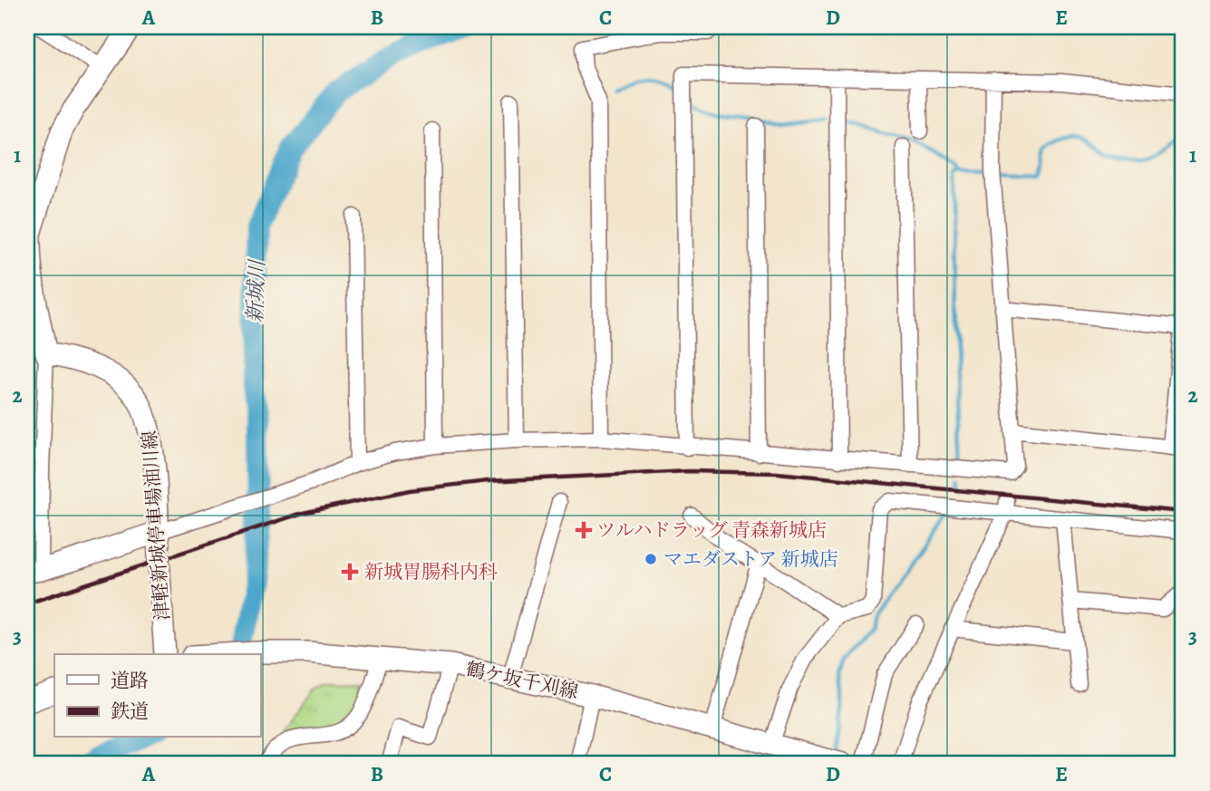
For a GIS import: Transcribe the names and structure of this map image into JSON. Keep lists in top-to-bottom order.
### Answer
{
  "streets": {
    "main road": ["津軽新城停車場油川線", "鶴ケ坂千刈線"]
  },
  "water": ["新城川"],
  "places": {
    "health": ["ツルハドラッグ 青森新城店", "新城胃腸科内科"],
    "other": ["マエダストア 新城店"]
  },
  "legend": ["道路", "鉄道"],
  "grid": {
    "columns": [
      "A",
      "B",
      "C",
      "D",
      "E"
    ],
    "rows": ["1", "2", "3"]
  }
}
